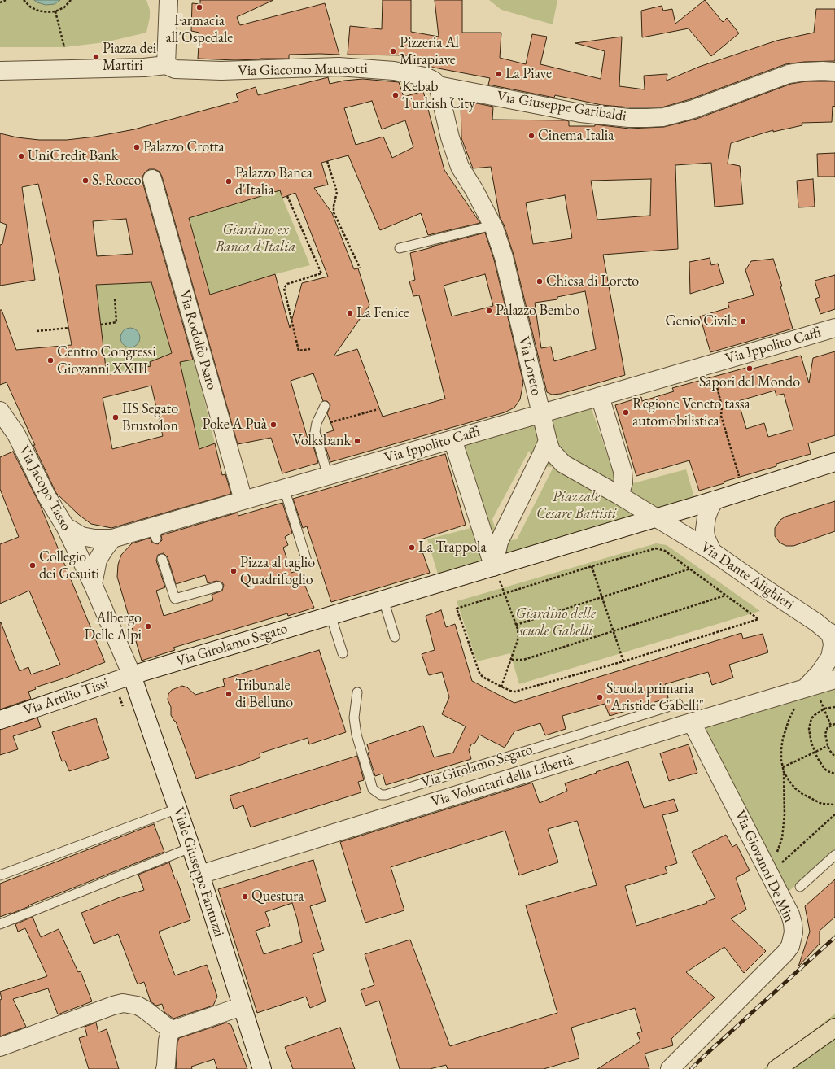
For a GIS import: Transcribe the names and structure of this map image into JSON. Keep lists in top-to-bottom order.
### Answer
{
  "streets": {
    "street": [
      "Via Giacomo Matteotti",
      "Via Giuseppe Garibaldi",
      "Via Rodolfo Psaro",
      "Via Ippolito Caffi",
      "Via Loreto",
      "Via Jacopo Tasso",
      "Via Dante Alighieri",
      "Via Girolamo Segato",
      "Via Attilio Tissi",
      "Via Volontari della Libertà",
      "Via Giovanni De Min",
      "Viale Giuseppe Fantuzzi"
    ]
  },
  "crossings": [
    ["Via Giacomo Matteotti", "Via Giuseppe Garibaldi"],
    ["Via Giacomo Matteotti", "Via Loreto"],
    ["Via Giuseppe Garibaldi", "Via Loreto"],
    ["Via Rodolfo Psaro", "Via Ippolito Caffi"],
    ["Via Ippolito Caffi", "Via Loreto"],
    ["Via Ippolito Caffi", "Via Jacopo Tasso"],
    ["Via Ippolito Caffi", "Via Girolamo Segato"],
    ["Via Jacopo Tasso", "Via Girolamo Segato"],
    ["Via Jacopo Tasso", "Via Attilio Tissi"],
    ["Via Jacopo Tasso", "Viale Giuseppe Fantuzzi"],
    ["Via Dante Alighieri", "Via Girolamo Segato"],
    ["Via Dante Alighieri", "Via Volontari della Libertà"],
    ["Via Girolamo Segato", "Via Attilio Tissi"],
    ["Via Girolamo Segato", "Viale Giuseppe Fantuzzi"],
    ["Via Attilio Tissi", "Viale Giuseppe Fantuzzi"],
    ["Via Volontari della Libertà", "Via Giovanni De Min"],
    ["Via Volontari della Libertà", "Viale Giuseppe Fantuzzi"]
  ],
  "parks": ["Giardino ex Banca d'Italia", "Piazzale Cesare Battisti", "Giardino delle scuole Gabelli"],
  "places": [
    "Farmacia all'Ospedale",
    "Pizzeria Al Mirapiave",
    "Piazza dei Martiri",
    "La Piave",
    "Kebab Turkish City",
    "Cinema Italia",
    "Palazzo Crotta",
    "UniCredit Bank",
    "S. Rocco",
    "Palazzo Banca d'Italia",
    "Chiesa di Loreto",
    "Palazzo Bembo",
    "La Fenice",
    "Genio Civile",
    "Centro Congressi Giovanni XXIII",
    "Sapori del Mondo",
    "Regione Veneto tassa automobilistica",
    "IIS Segato Brustolon",
    "Poke A Puà",
    "Volksbank",
    "La Trappola",
    "Collegio dei Gesuiti",
    "Pizza al taglio Quadrifoglio",
    "Albergo Delle Alpi",
    "Tribunale di Belluno",
    "Scuola primaria \"Aristide Gabelli\"",
    "Questura"
  ]
}
